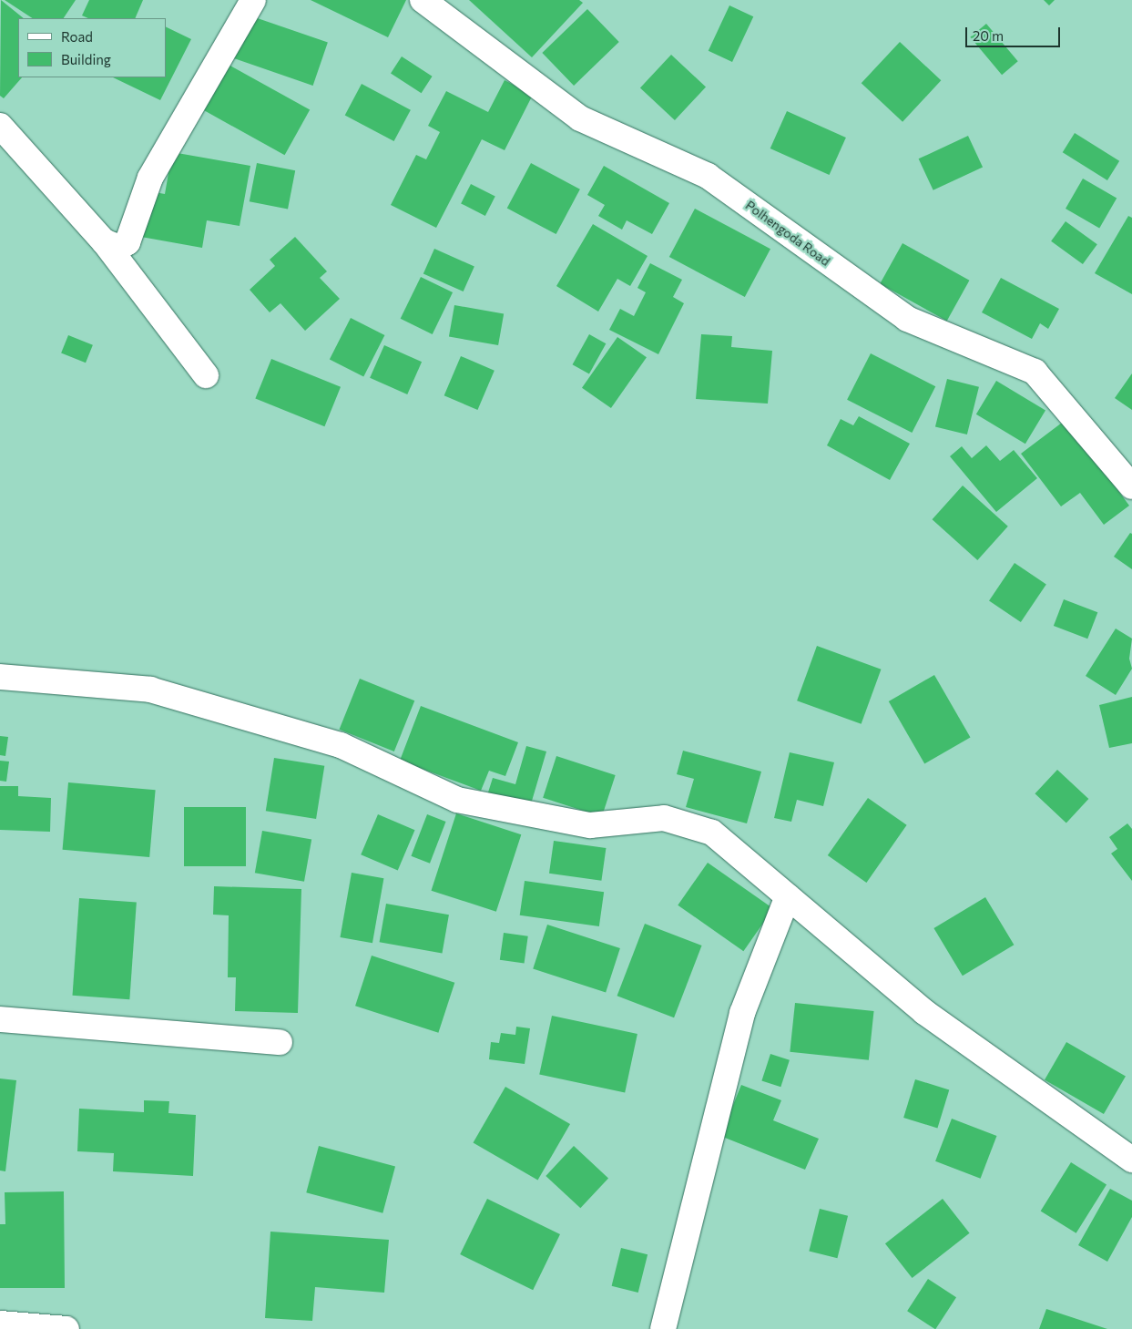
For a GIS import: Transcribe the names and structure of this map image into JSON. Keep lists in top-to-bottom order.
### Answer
{
  "streets": {
    "street": ["Polhengoda Road"]
  },
  "legend": ["Road", "Building"],
  "scale_bar": "20 m"
}
